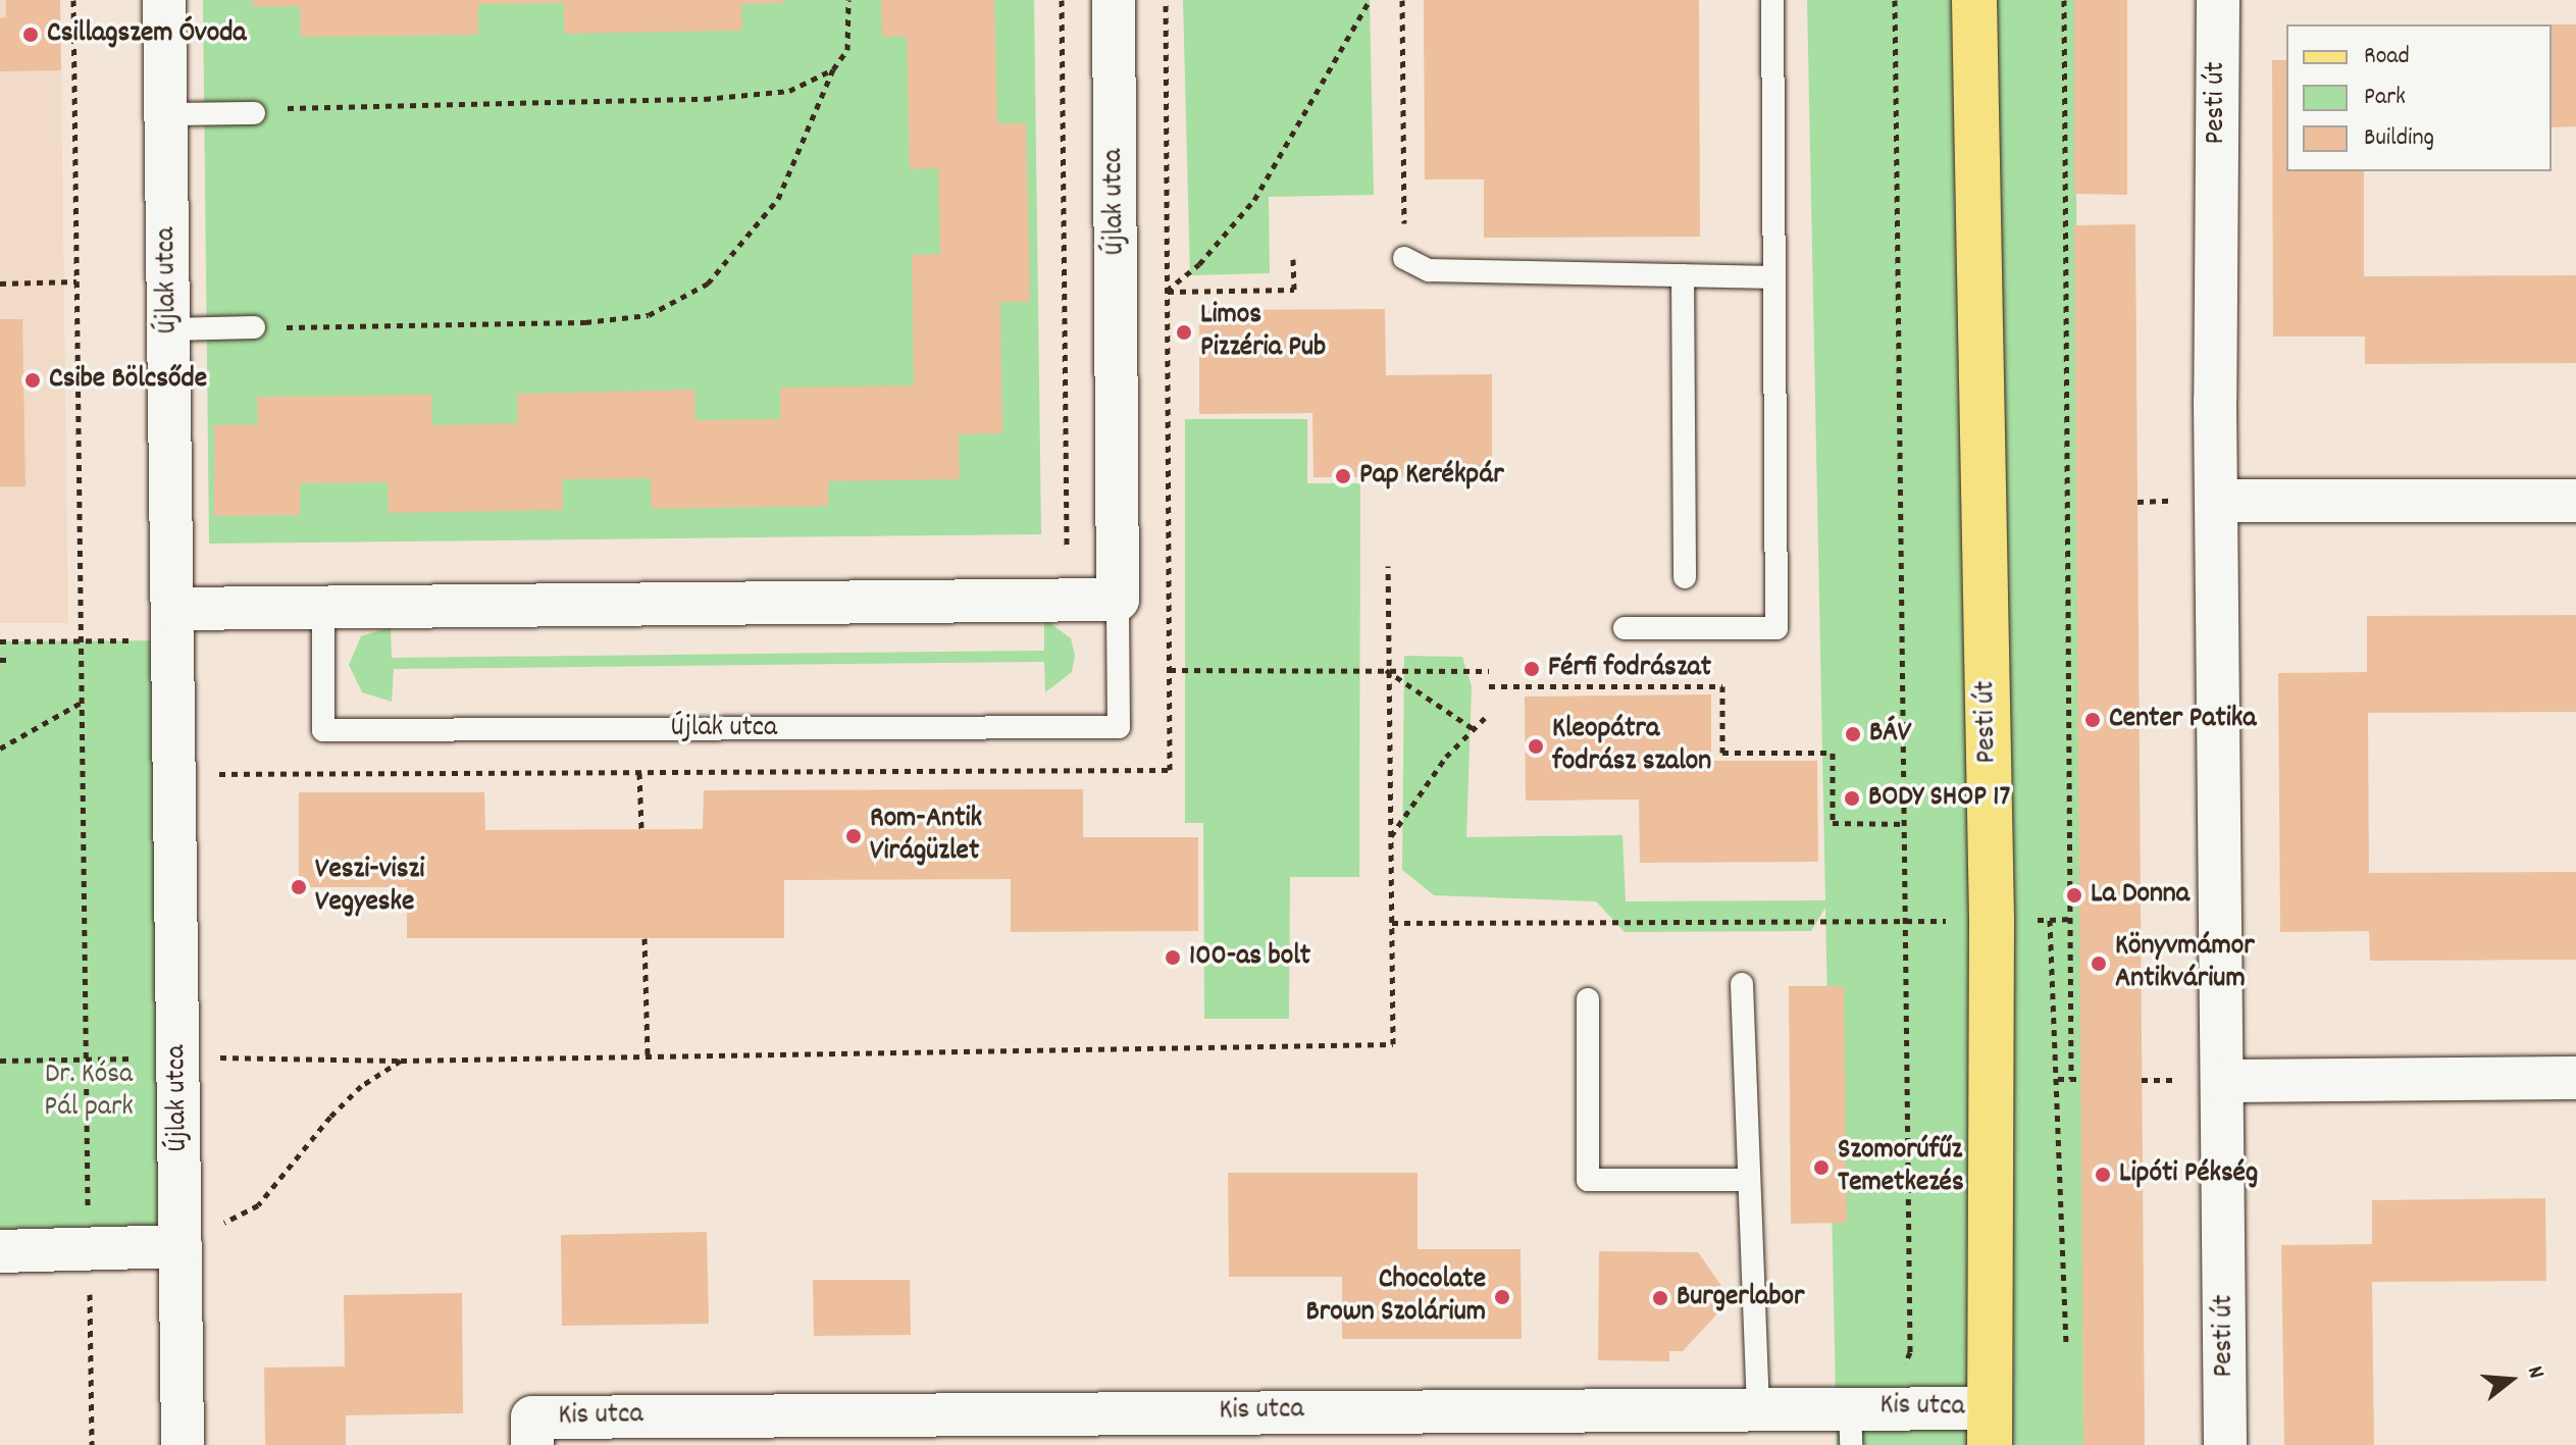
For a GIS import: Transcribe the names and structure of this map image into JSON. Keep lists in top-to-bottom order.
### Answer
{
  "streets": {
    "main road": ["Pesti út"],
    "street": ["Újlak utca", "Kis utca"]
  },
  "crossings": [
    ["Pesti út", "Kis utca"]
  ],
  "parks": ["Dr. Kósa Pál park"],
  "places": [
    "Csillagszem Óvoda",
    "Limos Pizzéria Pub",
    "Csibe Bölcsőde",
    "Pap Kerékpár",
    "Férfi fodrászat",
    "Center Patika",
    "BÁV",
    "Kleopátra fodrász szalon",
    "BODY SHOP 17",
    "Rom-Antik Virágüzlet",
    "Veszi-viszi Vegyeske",
    "La Donna",
    "100-as bolt",
    "Könyvmámor Antikvárium",
    "Szomorúfűz Temetkezés",
    "Lipóti Pékség",
    "Chocolate Brown Szolárium",
    "Burgerlabor"
  ],
  "legend": ["Road", "Park", "Building"],
  "north": "right"
}
